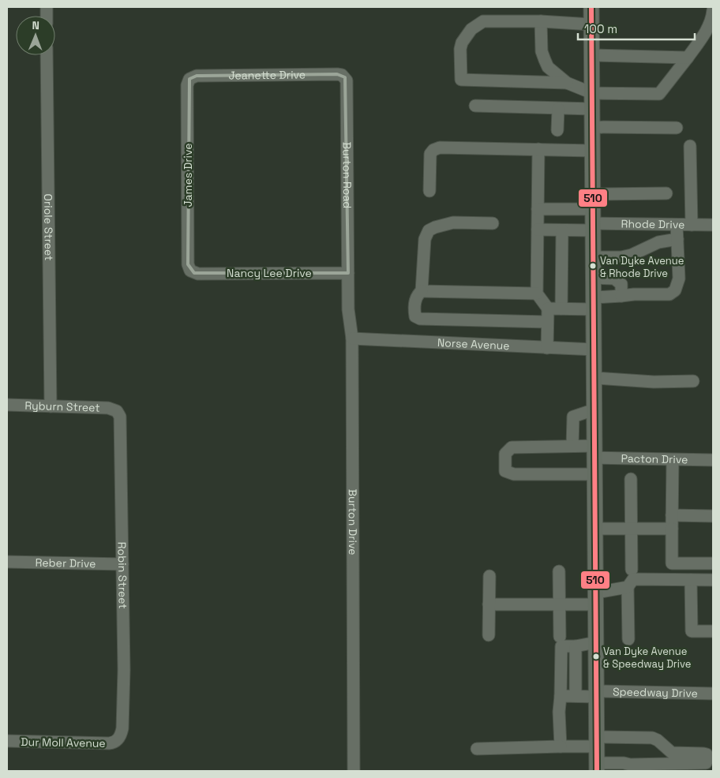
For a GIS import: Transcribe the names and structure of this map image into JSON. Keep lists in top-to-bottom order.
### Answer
{
  "streets": {
    "street": [
      "Jeanette Drive",
      "Burton Road",
      "James Drive",
      "Rhode Drive",
      "Oriole Street",
      "Nancy Lee Drive",
      "Norse Avenue",
      "Ryburn Street",
      "Pacton Drive",
      "Burton Drive",
      "Reber Drive",
      "Robin Street",
      "Speedway Drive",
      "Dur Moll Avenue"
    ]
  },
  "crossings": [
    ["Jeanette Drive", "Burton Road"],
    ["Jeanette Drive", "James Drive"],
    ["Burton Road", "Nancy Lee Drive"],
    ["Burton Road", "Burton Drive"],
    ["James Drive", "Nancy Lee Drive"],
    ["Oriole Street", "Ryburn Street"],
    ["Nancy Lee Drive", "Burton Drive"],
    ["Norse Avenue", "Burton Drive"],
    ["Ryburn Street", "Robin Street"],
    ["Reber Drive", "Robin Street"],
    ["Robin Street", "Dur Moll Avenue"]
  ],
  "places": ["Van Dyke Avenue & Rhode Drive", "Van Dyke Avenue & Speedway Drive"],
  "lines": ["transit line 510"],
  "scale_bar": "100 m",
  "north": "top"
}
